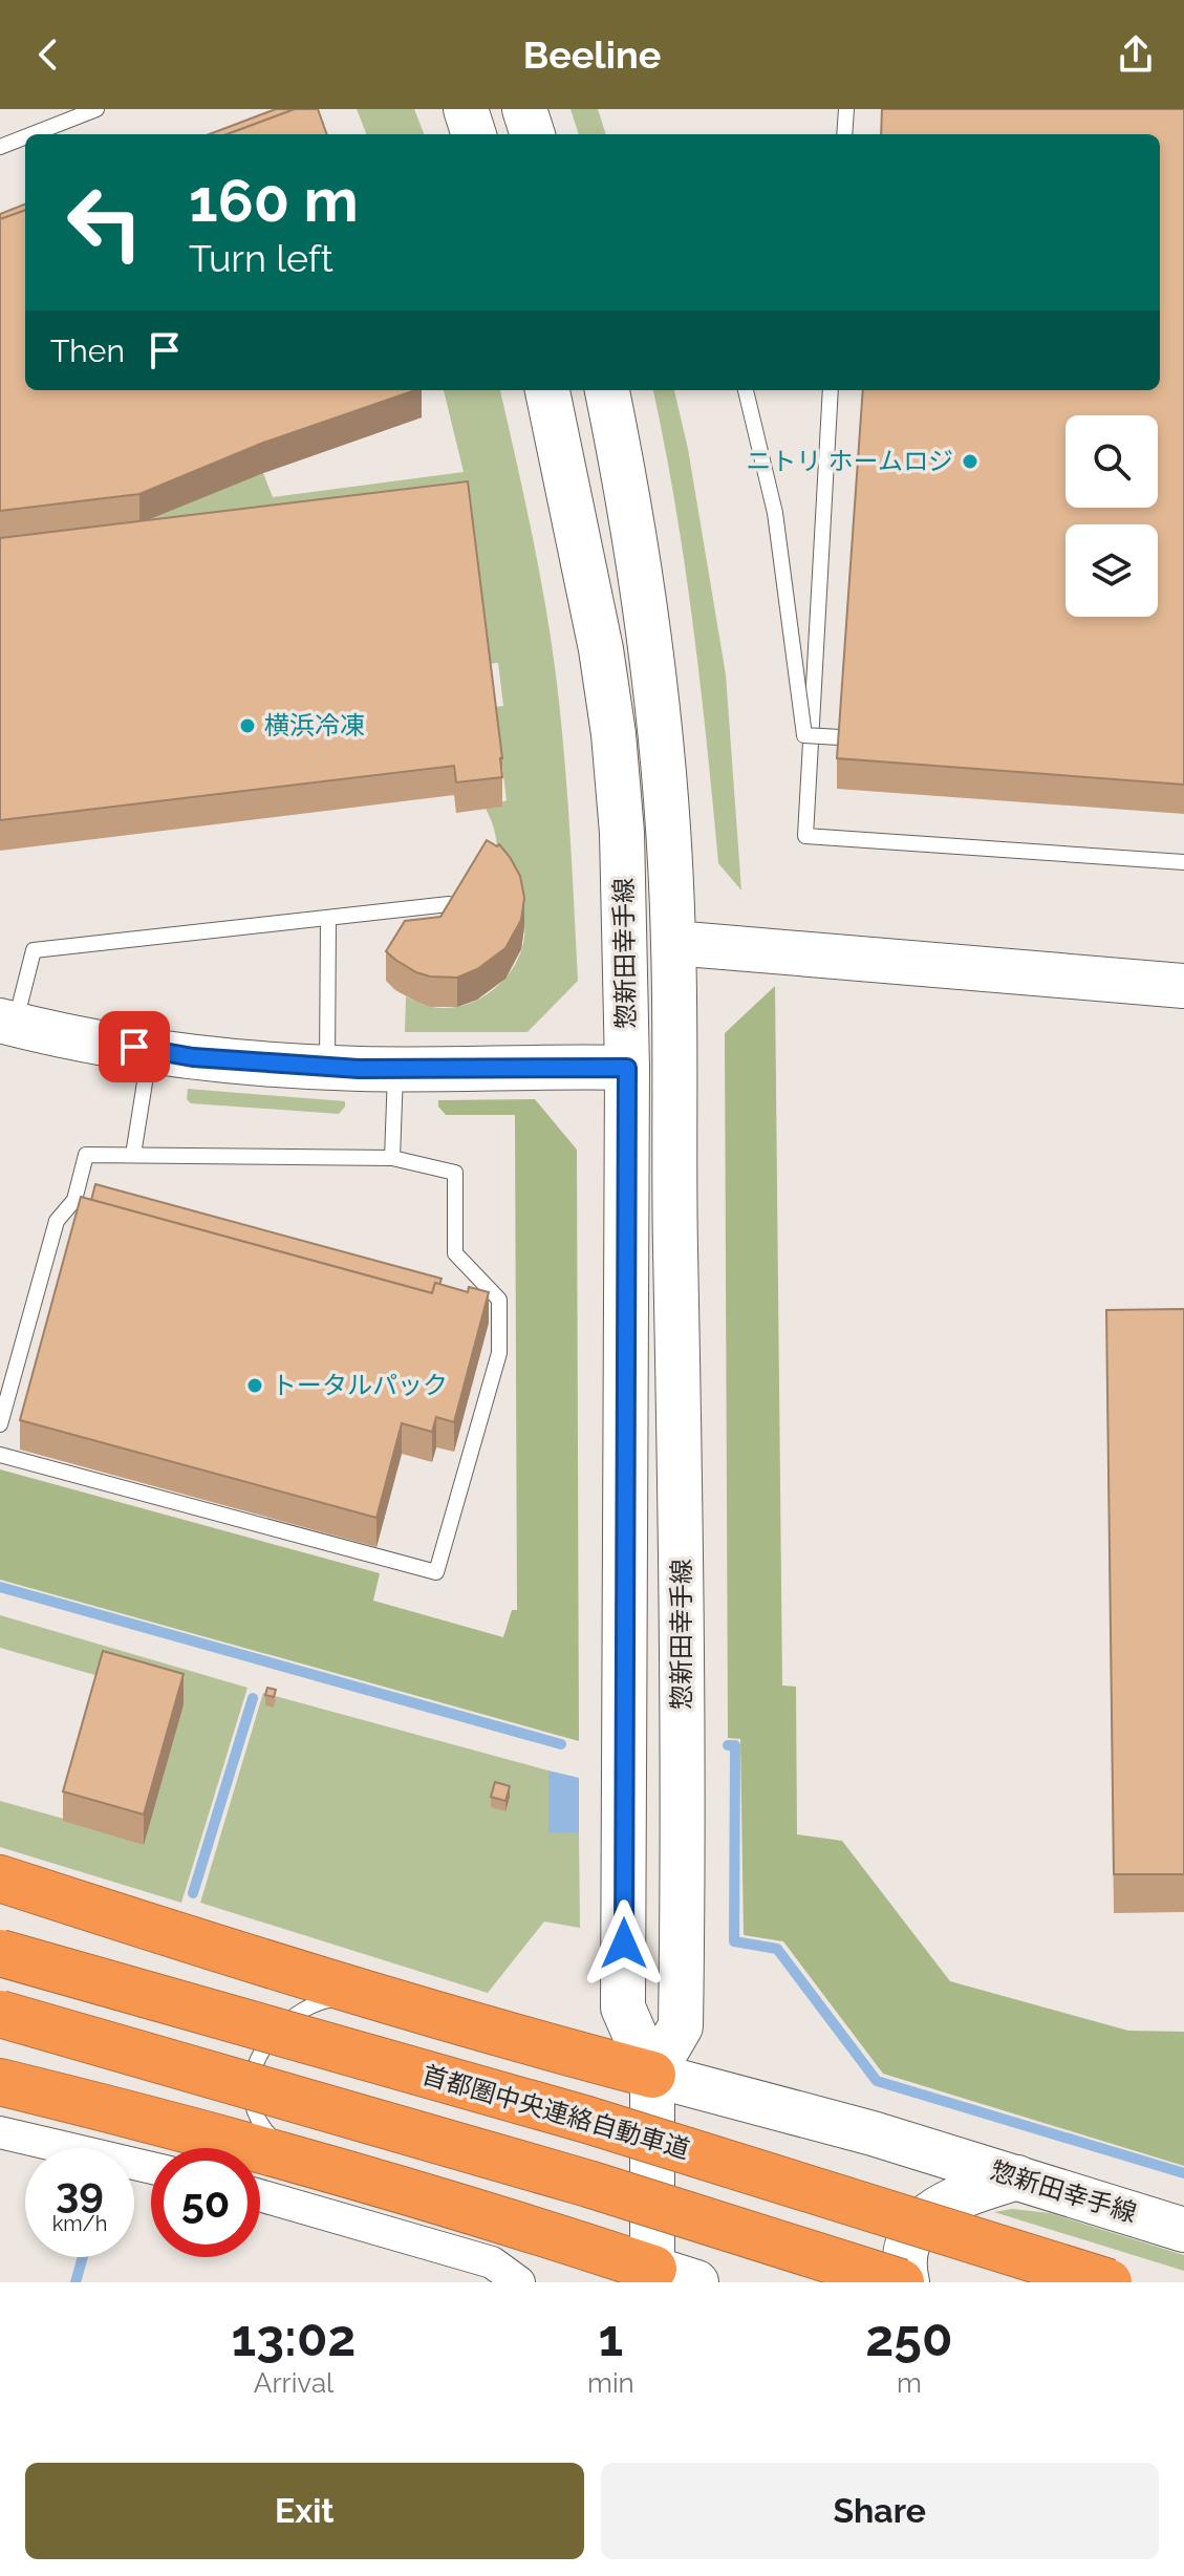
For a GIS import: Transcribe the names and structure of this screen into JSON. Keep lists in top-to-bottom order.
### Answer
{
  "streets": {
    "highway": ["首都圏中央連絡自動車道"],
    "main road": ["惣新田幸手線"]
  },
  "places": ["ニトリ ホームロジ", "横浜冷凍", "トータルパック"],
  "page": {
    "header": "Beeline",
    "turn": ["160 m", "Turn left"],
    "then": "Then",
    "speed": "39 km/h",
    "limit": "50",
    "eta": [
      "13:02",
      "Arrival",
      "1",
      "min",
      "250",
      "m"
    ],
    "buttons": ["Exit", "Share"]
  }
}
